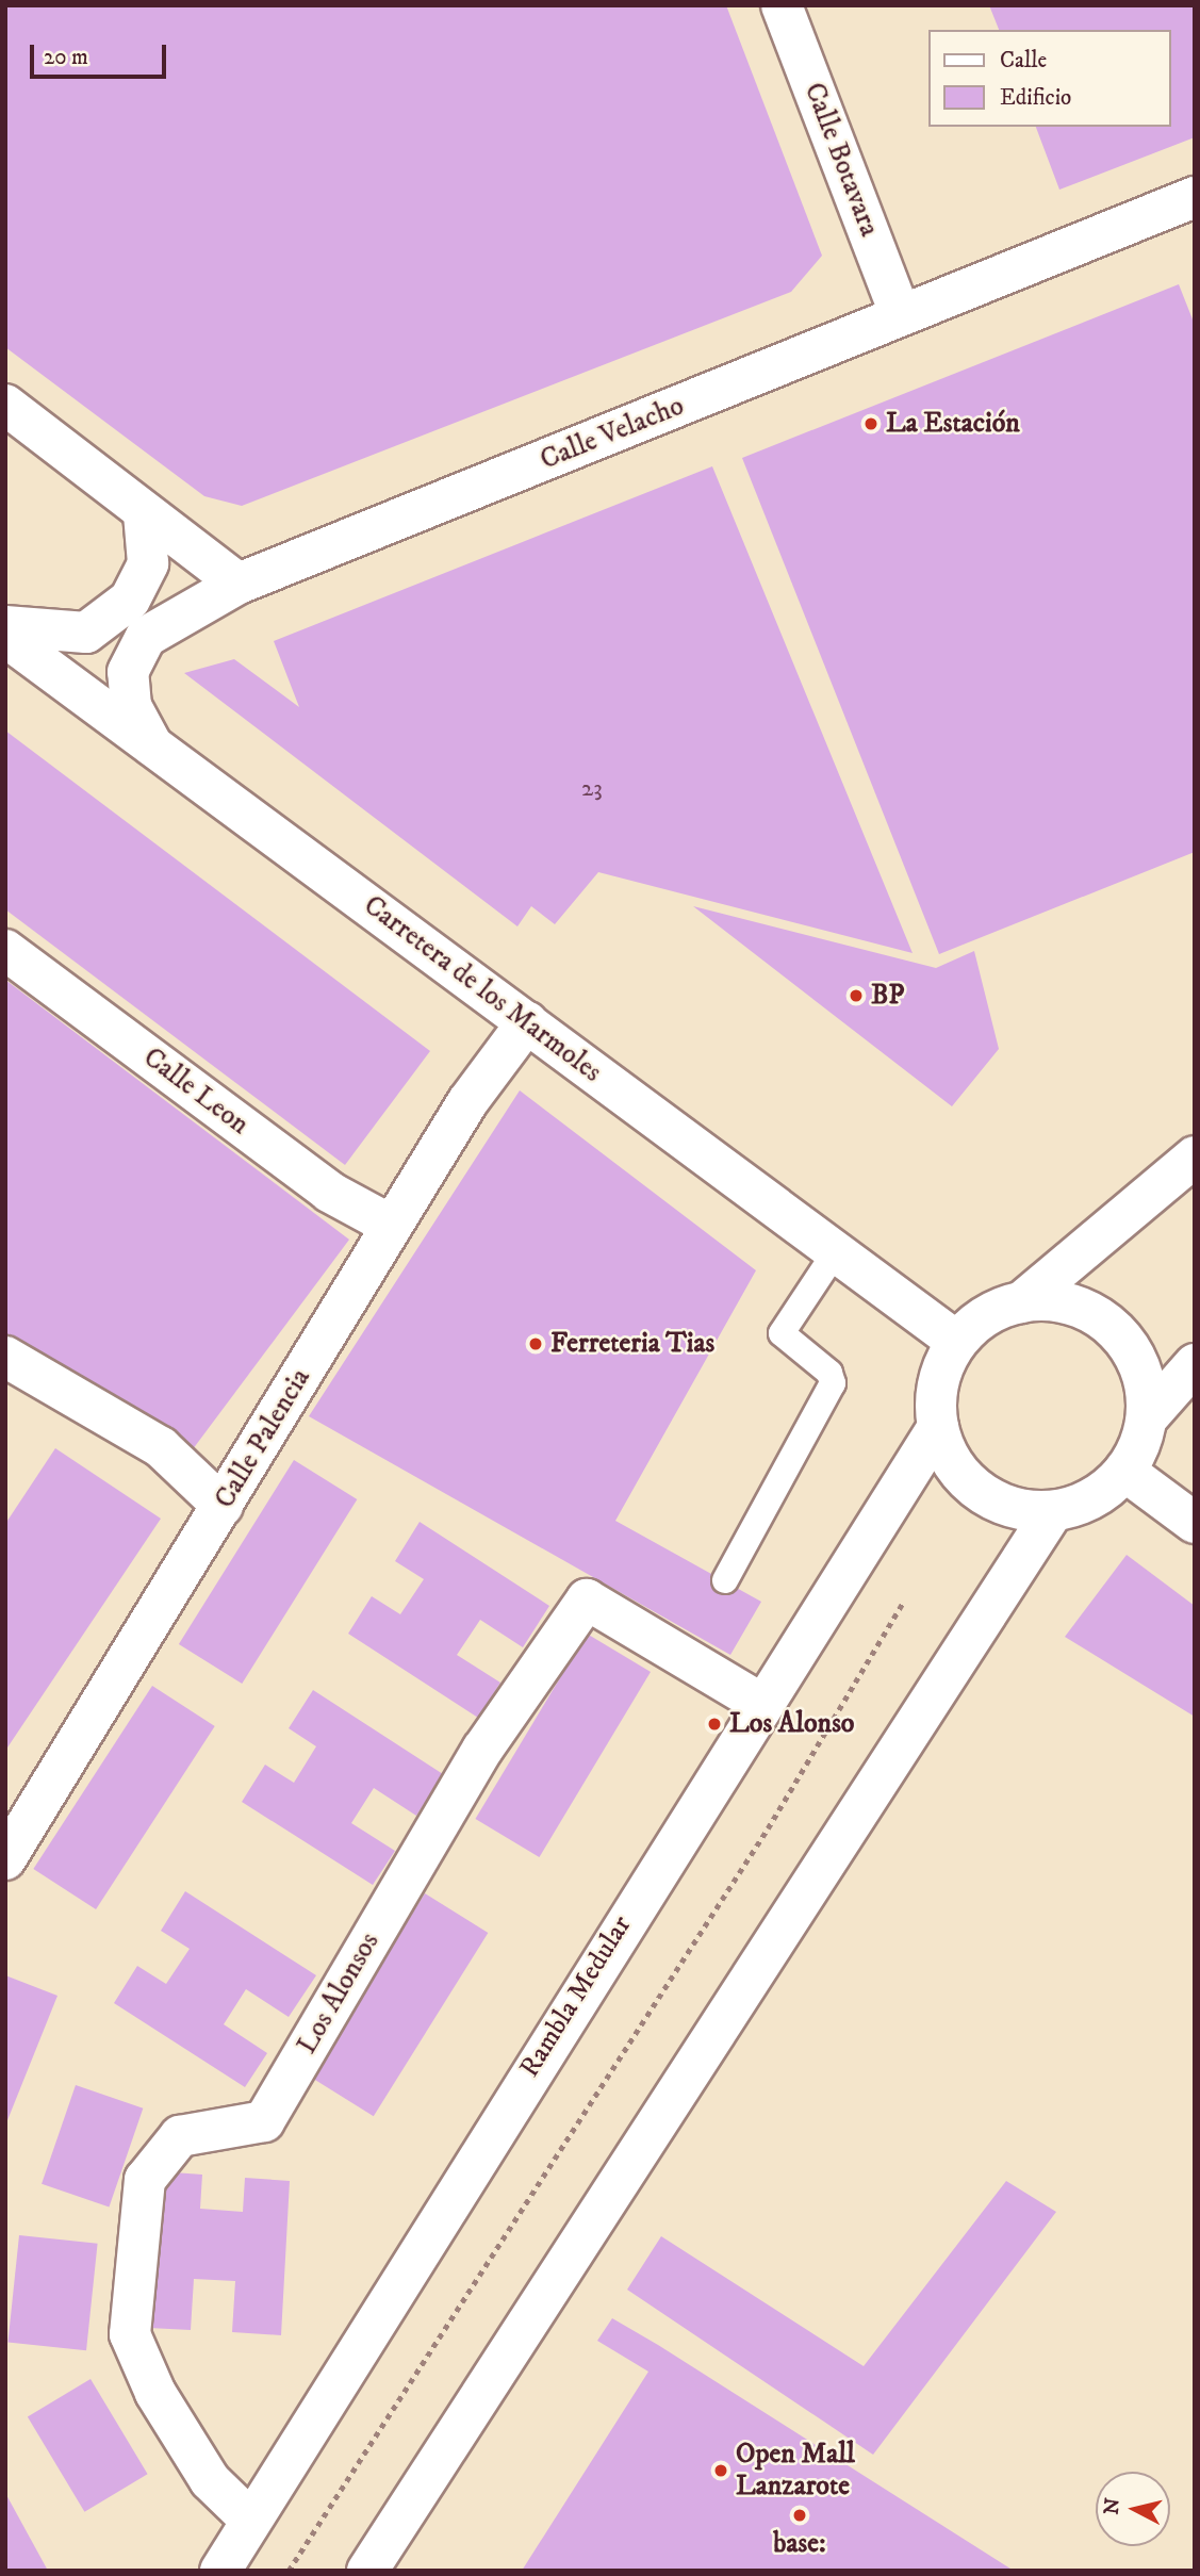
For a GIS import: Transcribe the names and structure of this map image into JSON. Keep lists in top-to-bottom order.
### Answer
{
  "streets": {
    "street": [
      "Calle Botavara",
      "Calle Velacho",
      "Carretera de los Marmoles",
      "Calle Leon",
      "Calle Palencia",
      "Los Alonsos",
      "Rambla Medular"
    ]
  },
  "crossings": [
    ["Calle Botavara", "Calle Velacho"],
    ["Calle Velacho", "Carretera de los Marmoles"],
    ["Carretera de los Marmoles", "Calle Palencia"],
    ["Carretera de los Marmoles", "Rambla Medular"],
    ["Calle Leon", "Calle Palencia"],
    ["Los Alonsos", "Rambla Medular"]
  ],
  "places": [
    "La Estación",
    "BP",
    "Ferreteria Tias",
    "Los Alonso",
    "Open Mall Lanzarote",
    "base:"
  ],
  "house_numbers": ["23"],
  "legend": ["Calle", "Edificio"],
  "scale_bar": "20 m",
  "north": "left"
}
